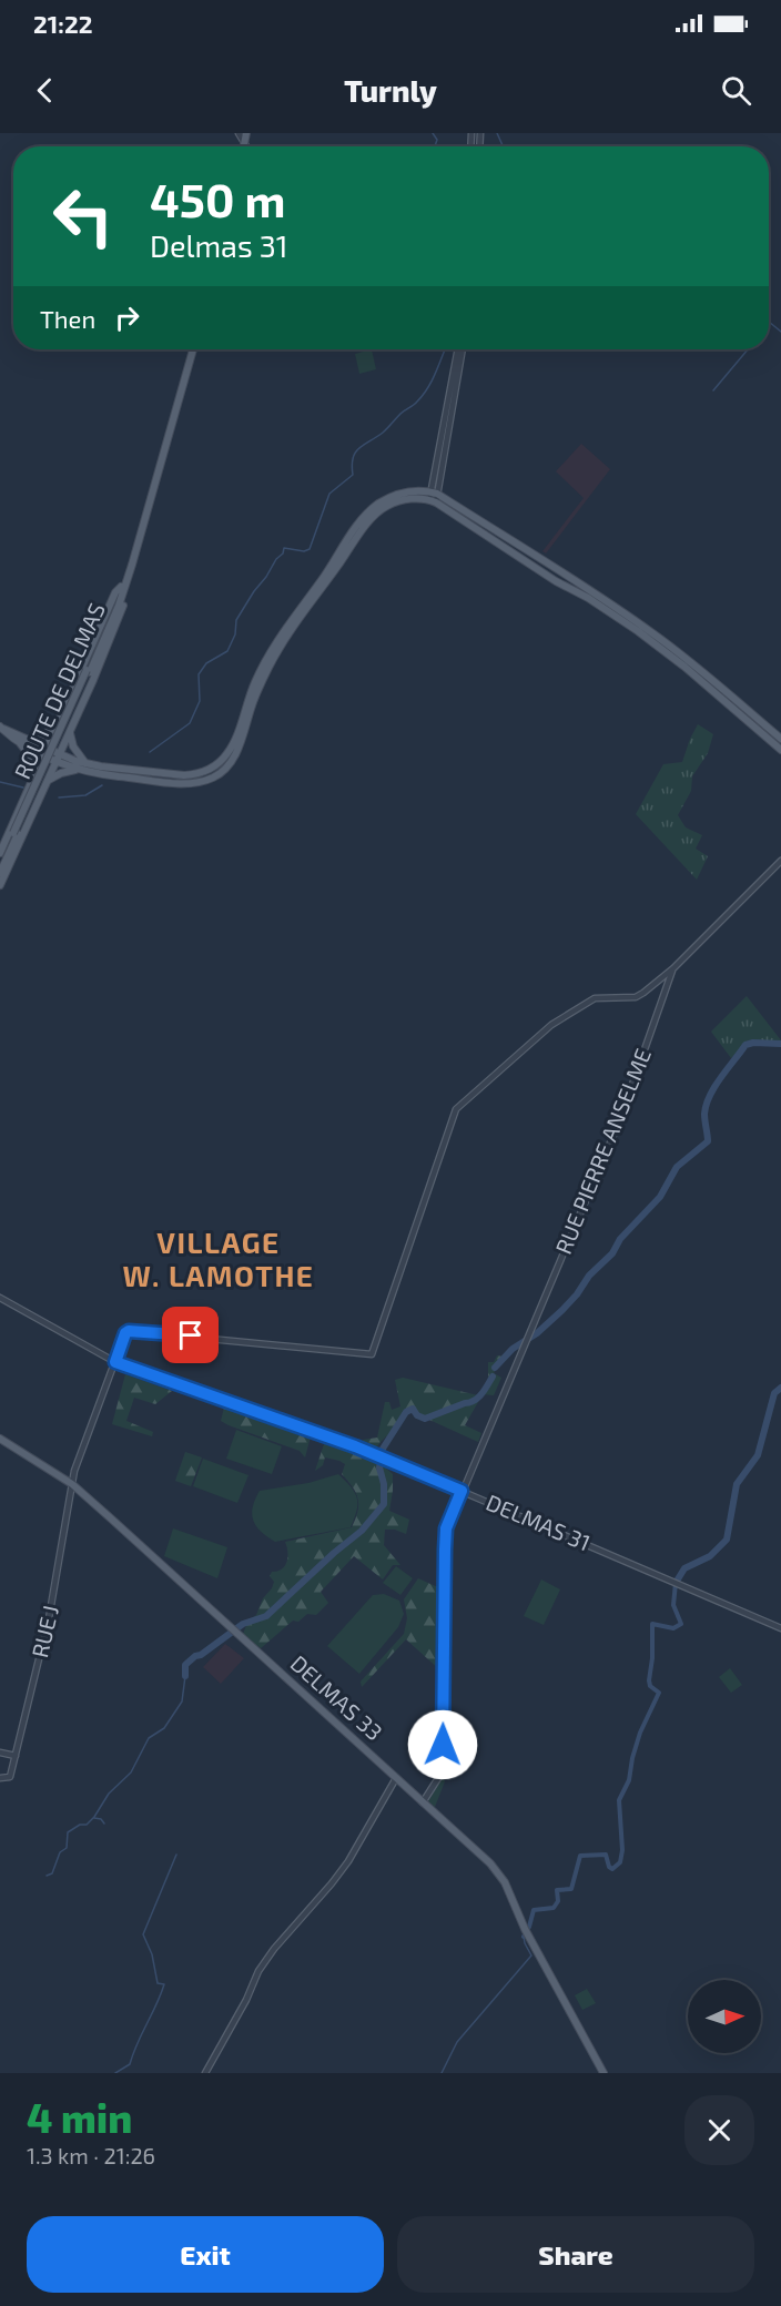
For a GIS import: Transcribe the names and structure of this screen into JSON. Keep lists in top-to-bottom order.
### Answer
{
  "streets": {
    "main road": ["ROUTE DE DELMAS", "DELMAS 33"],
    "street": ["RUE PIERRE ANSELME", "DELMAS 31", "RUE J"]
  },
  "crossings": [
    ["RUE PIERRE ANSELME", "DELMAS 31"],
    ["RUE PIERRE ANSELME", "RUE J"],
    ["RUE PIERRE ANSELME", "DELMAS 33"],
    ["DELMAS 31", "RUE J"],
    ["RUE J", "DELMAS 33"]
  ],
  "districts": ["VILLAGE W. LAMOTHE"],
  "north": "right",
  "page": {
    "status": "21:22",
    "header": "Turnly",
    "turn": ["450 m", "Delmas 31"],
    "then": "Then",
    "heading": ["4 min", "1.3 km · 21:26"],
    "buttons": ["Exit", "Share"]
  }
}
